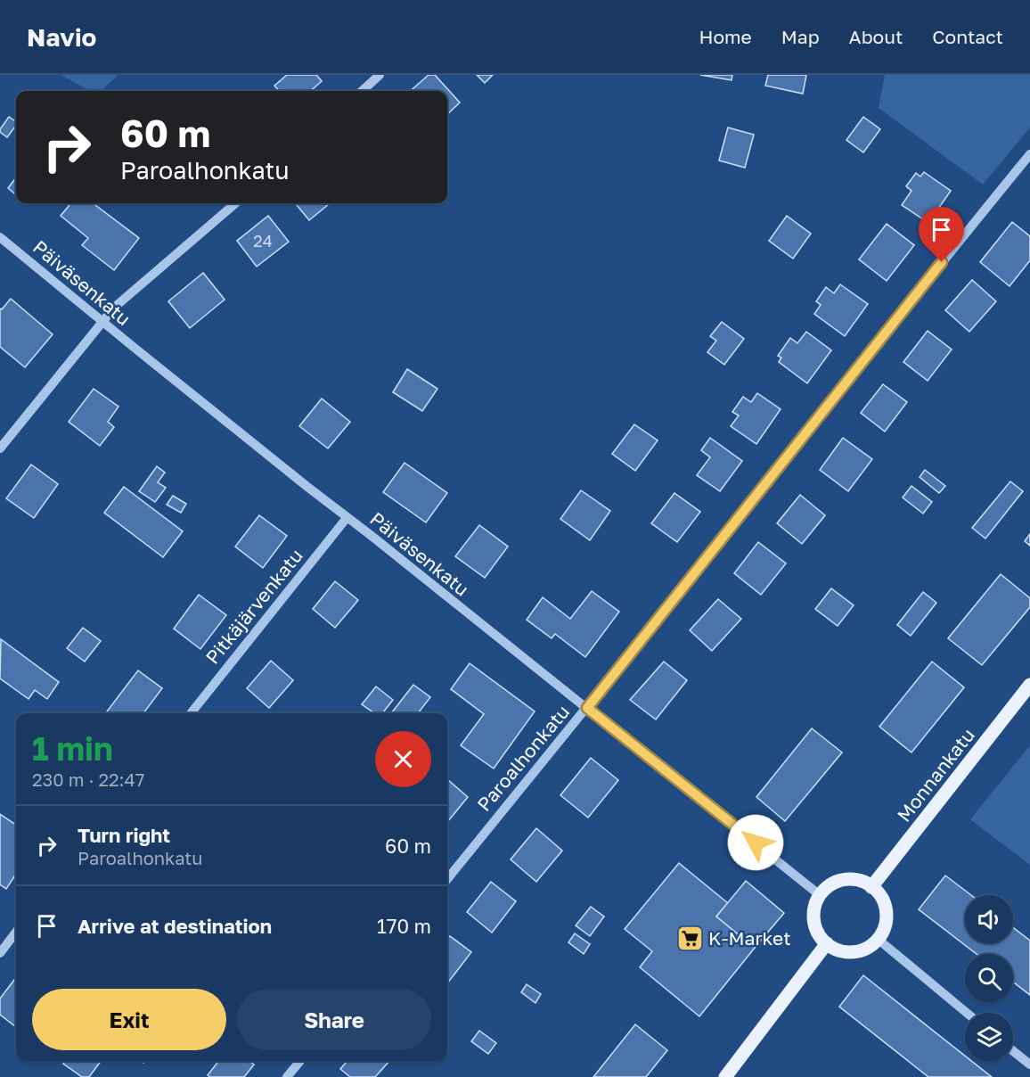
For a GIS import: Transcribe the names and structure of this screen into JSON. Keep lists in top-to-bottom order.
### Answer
{
  "streets": {
    "main road": ["Monnankatu"],
    "street": ["Päiväsenkatu", "Pitkäjärvenkatu", "Paroalhonkatu"]
  },
  "crossings": [
    ["Päiväsenkatu", "Pitkäjärvenkatu"],
    ["Päiväsenkatu", "Paroalhonkatu"],
    ["Päiväsenkatu", "Monnankatu"]
  ],
  "places": {
    "supermarket": ["K-Market"]
  },
  "house_numbers": ["24"],
  "page": {
    "header": "Navio",
    "nav": [
      "Home",
      "Map",
      "About",
      "Contact"
    ],
    "turn": ["60 m", "Paroalhonkatu"],
    "heading": ["1 min", "230 m · 22:47"],
    "list": [
      {
        "name": "Turn right",
        "note": "Paroalhonkatu",
        "value": "60 m"
      },
      {
        "name": "Arrive at destination",
        "value": "170 m"
      }
    ],
    "buttons": ["Exit", "Share"]
  }
}
